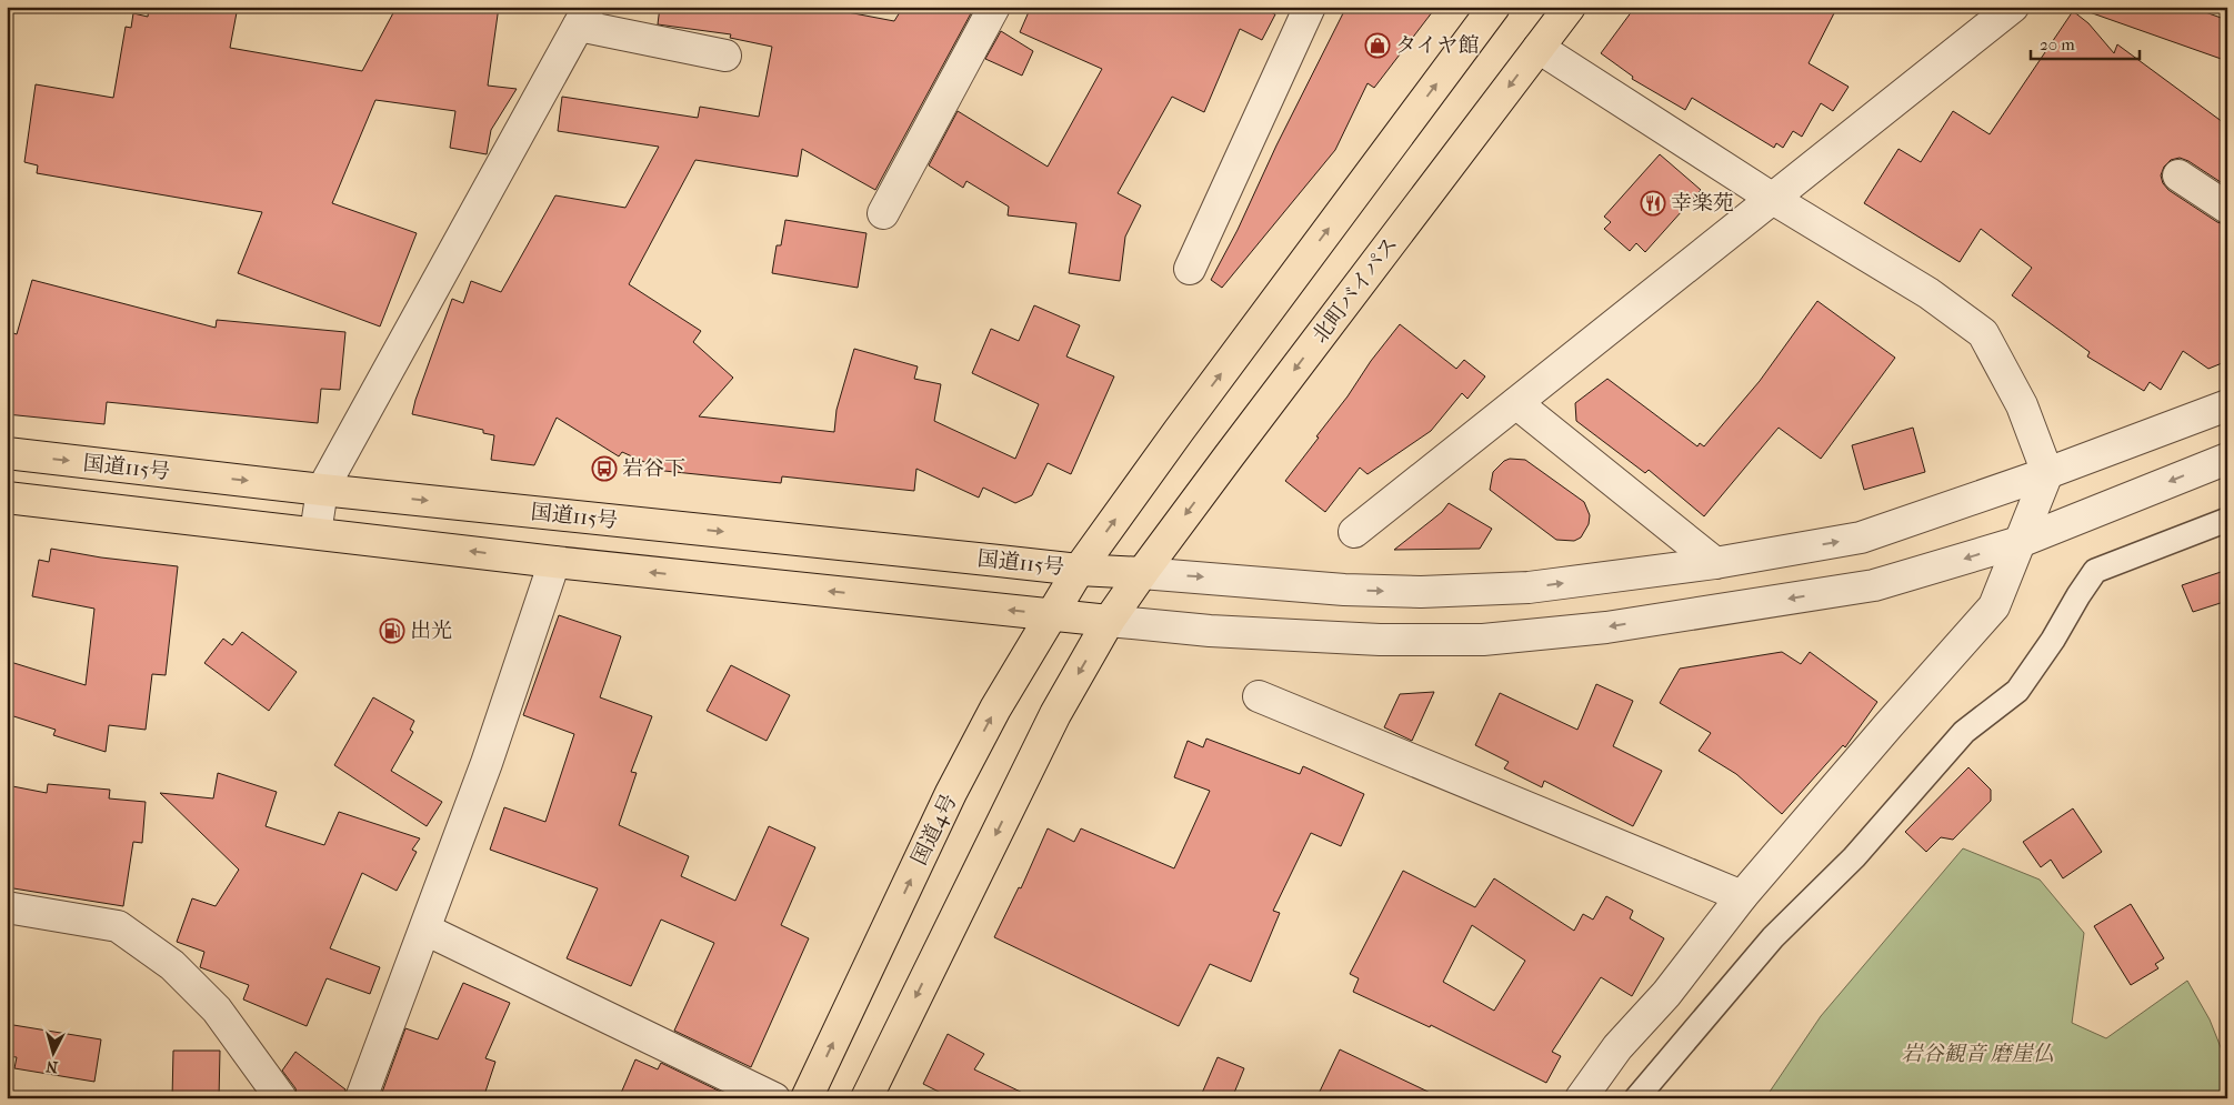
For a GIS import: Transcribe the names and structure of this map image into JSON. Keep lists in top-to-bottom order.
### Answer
{
  "streets": {
    "highway": ["北町バイパス", "国道115号", "国道4号"]
  },
  "crossings": [
    ["北町バイパス", "国道115号"],
    ["国道115号", "国道4号"]
  ],
  "parks": ["岩谷観音 磨崖仏"],
  "places": {
    "shop": ["タイヤ館"],
    "restaurant": ["幸楽苑"],
    "bus stop": ["岩谷下"],
    "fuel station": ["出光"]
  },
  "scale_bar": "20 m",
  "north": "bottom"
}
